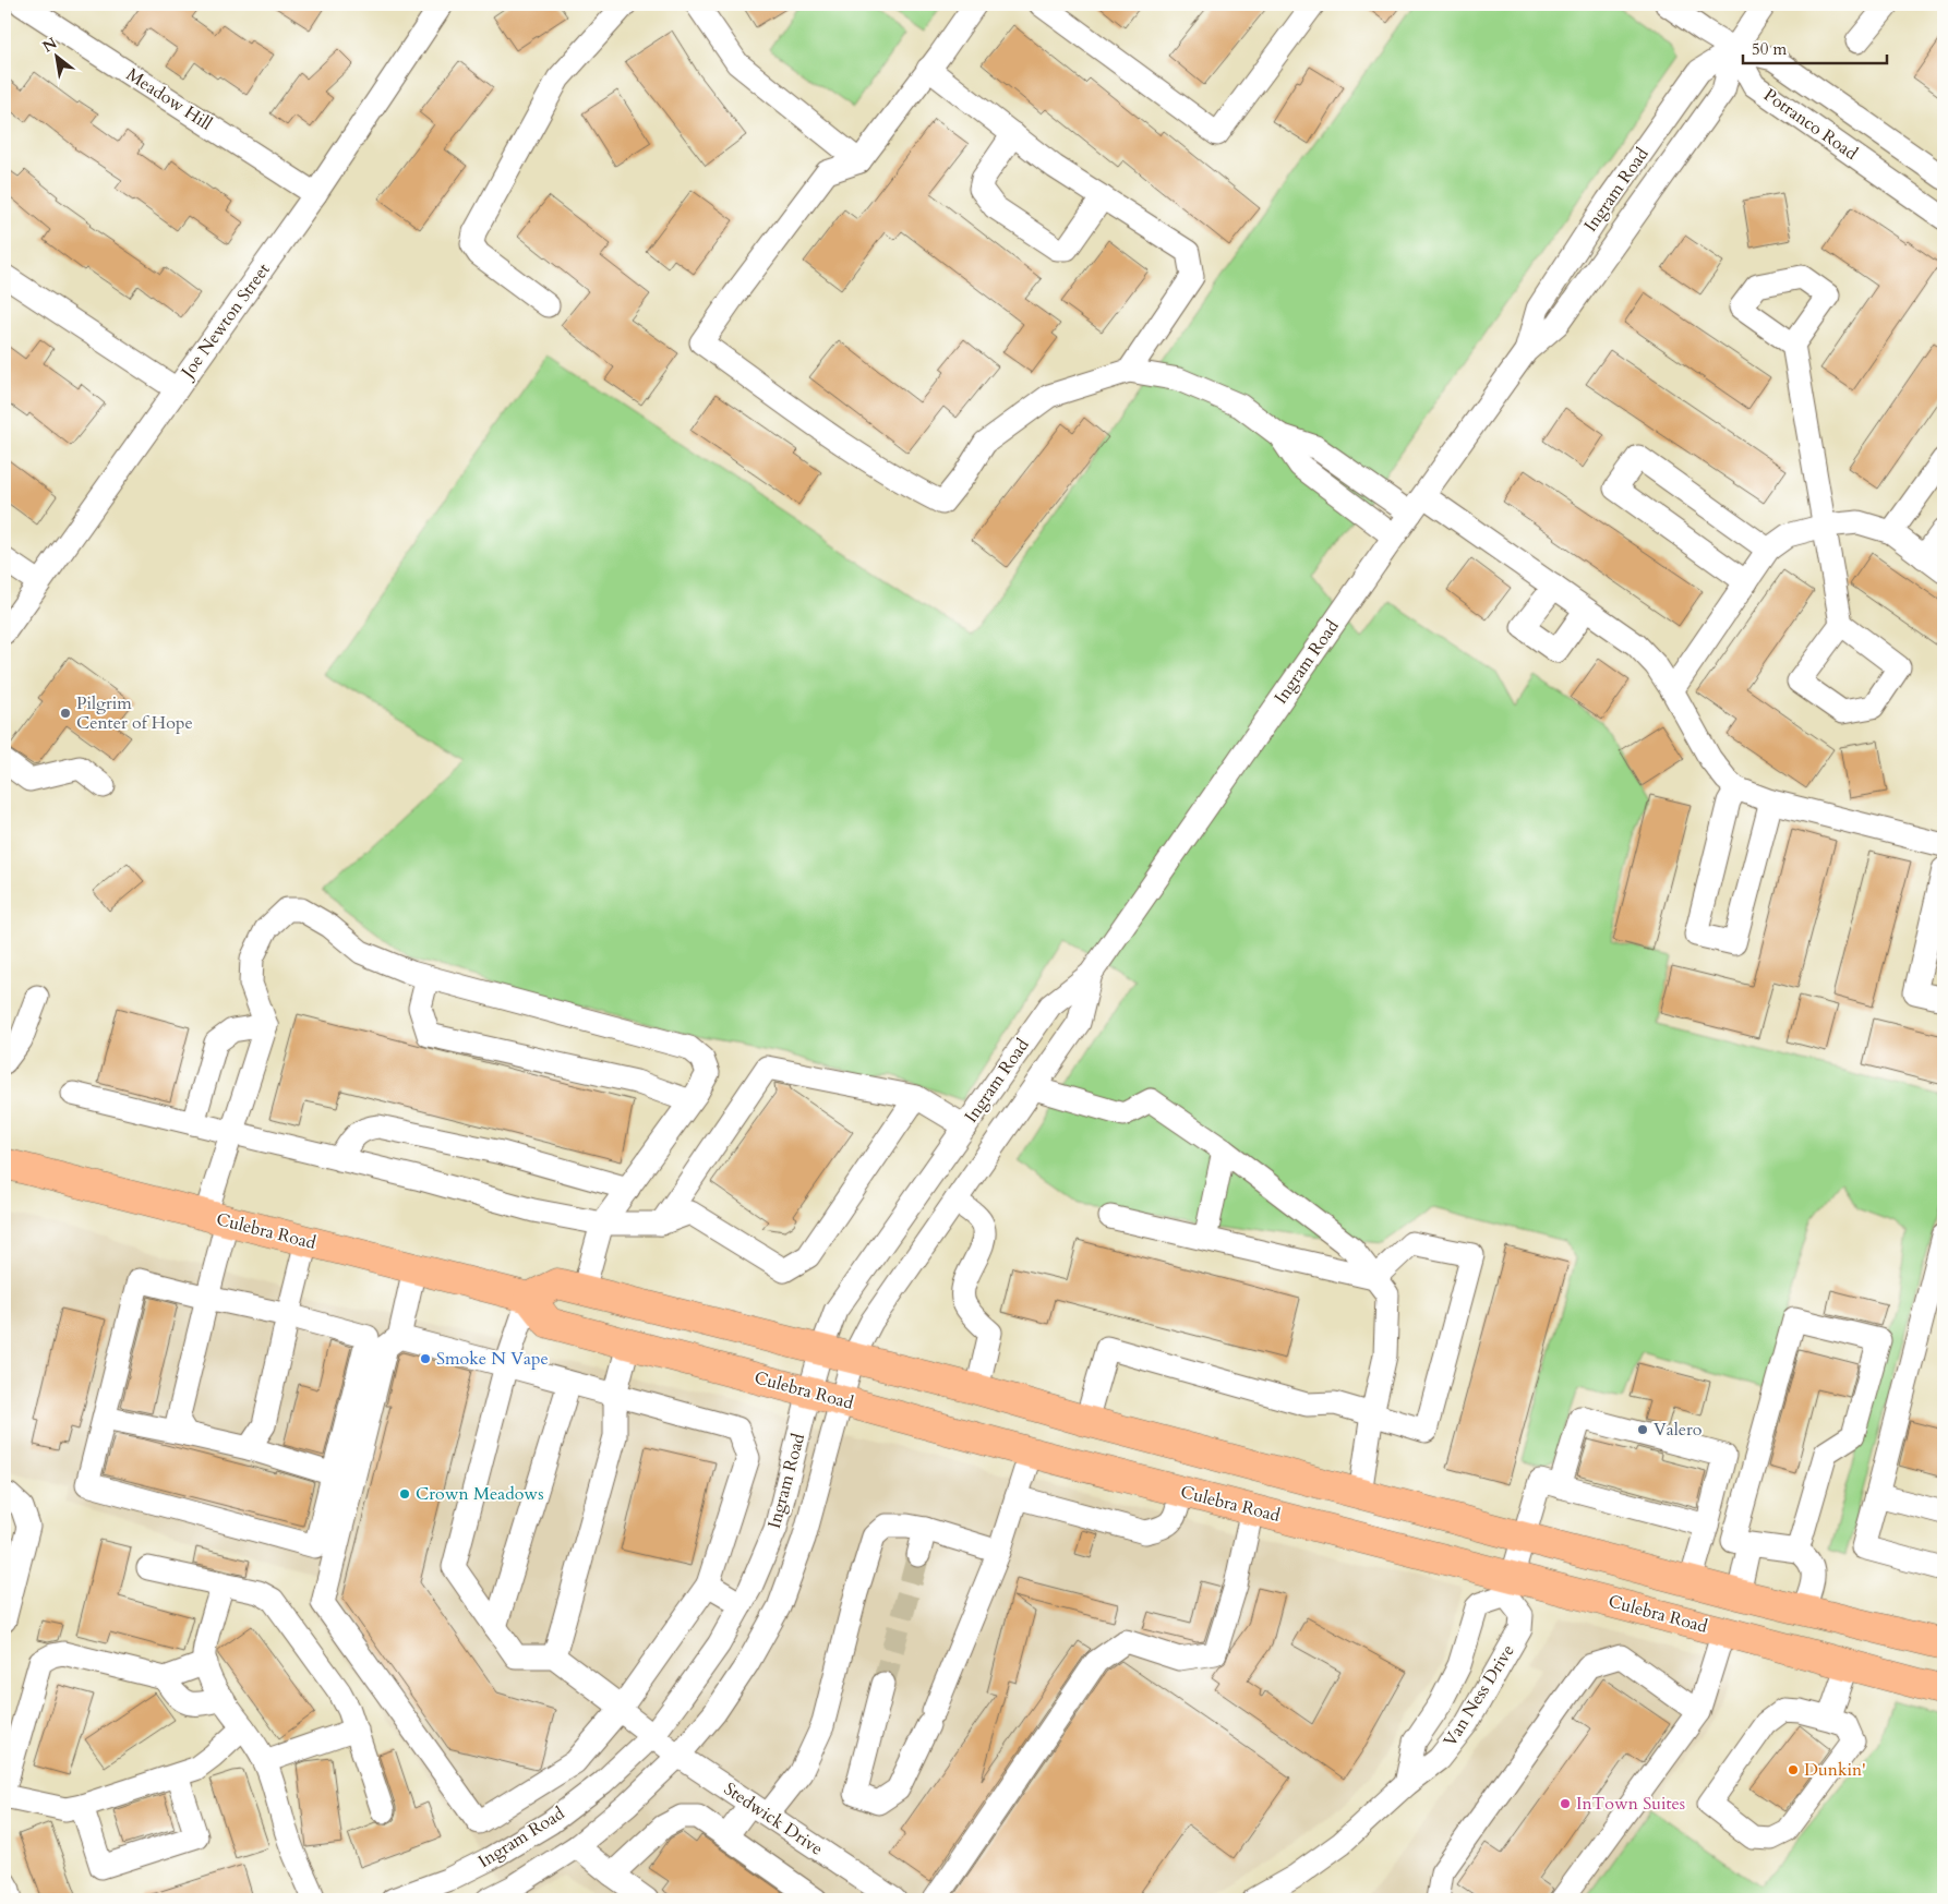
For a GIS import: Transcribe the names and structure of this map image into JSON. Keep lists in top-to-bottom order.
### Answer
{
  "streets": {
    "main road": ["Culebra Road"],
    "street": [
      "Meadow Hill",
      "Potranco Road",
      "Ingram Road",
      "Joe Newton Street",
      "Van Ness Drive",
      "Stedwick Drive"
    ]
  },
  "crossings": [
    ["Meadow Hill", "Joe Newton Street"],
    ["Potranco Road", "Ingram Road"],
    ["Ingram Road", "Culebra Road"],
    ["Ingram Road", "Stedwick Drive"],
    ["Culebra Road", "Van Ness Drive"]
  ],
  "places": [
    "Pilgrim Center of Hope",
    "Smoke N Vape",
    "Valero",
    "Crown Meadows",
    "Dunkin'",
    "InTown Suites"
  ],
  "scale_bar": "50 m",
  "north": "top left"
}
